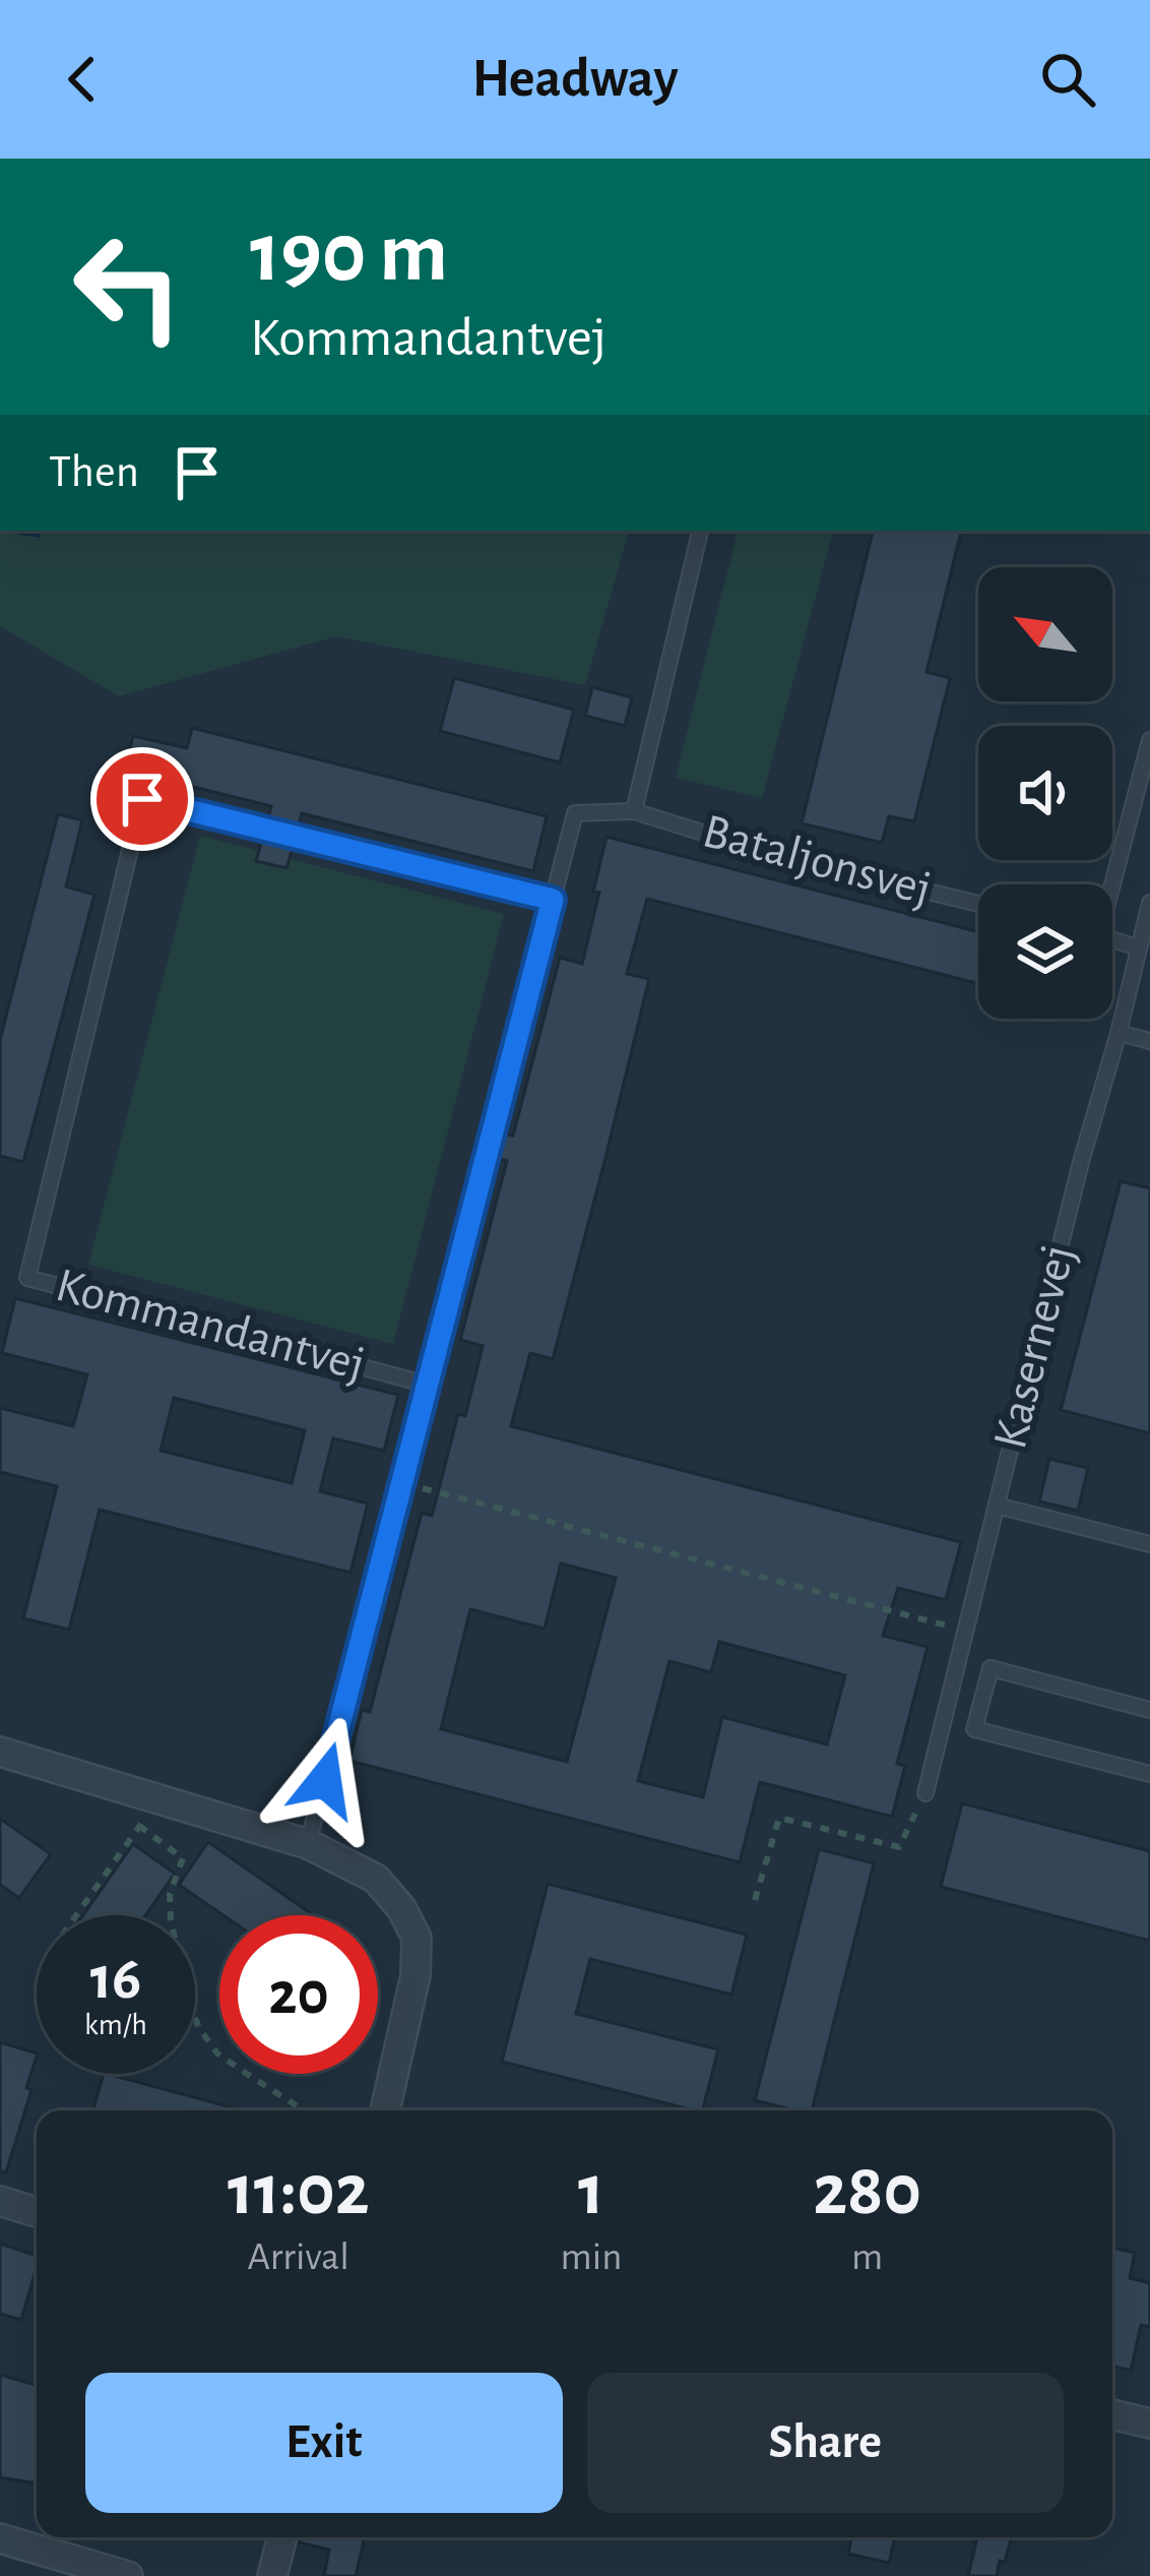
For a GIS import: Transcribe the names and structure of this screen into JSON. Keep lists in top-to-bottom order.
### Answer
{
  "streets": {
    "lane": ["Bataljonsvej", "Kommandantvej", "Kasernevej"]
  },
  "crossings": [
    ["Bataljonsvej", "Kommandantvej"]
  ],
  "north": "top left",
  "page": {
    "header": "Headway",
    "turn": ["190 m", "Kommandantvej"],
    "then": "Then",
    "speed": "16 km/h",
    "limit": "20",
    "eta": [
      "11:02",
      "Arrival",
      "1",
      "min",
      "280",
      "m"
    ],
    "buttons": ["Exit", "Share"]
  }
}
